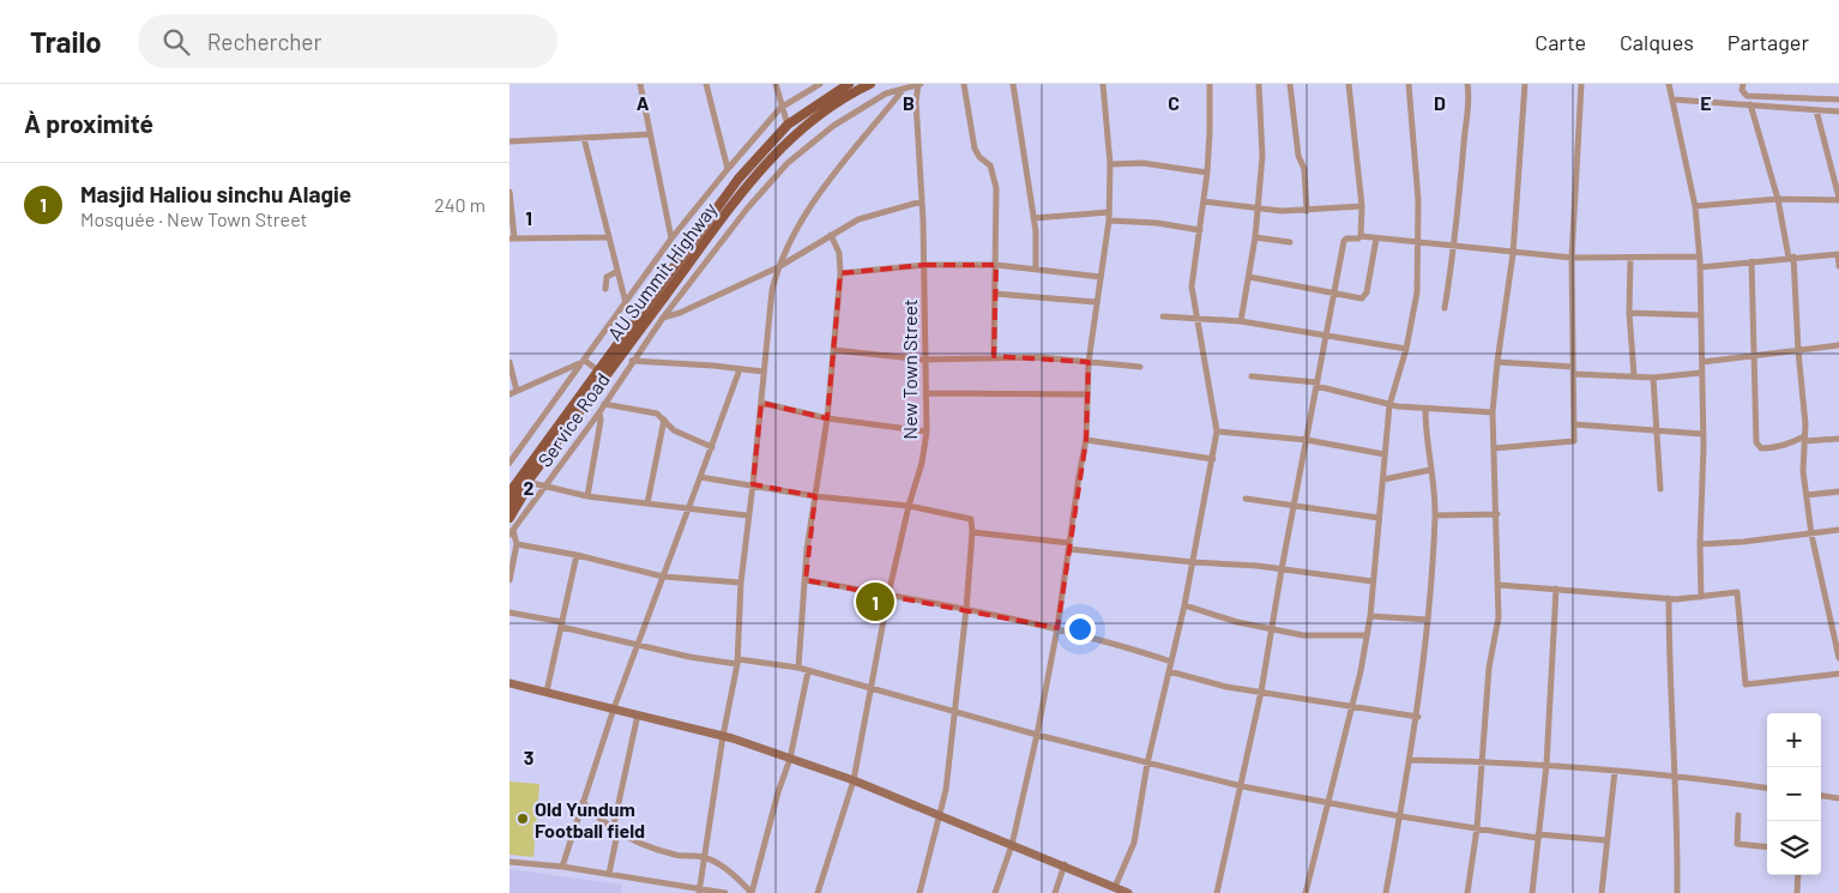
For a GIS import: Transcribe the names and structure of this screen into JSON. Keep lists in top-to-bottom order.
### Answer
{
  "streets": {
    "main road": ["AU Summit Highway"],
    "street": ["New Town Street", "Service Road"]
  },
  "crossings": [
    ["New Town Street", "Service Road"]
  ],
  "places": ["Old Yundum Football field"],
  "page": {
    "header": "Trailo",
    "search": "Rechercher",
    "nav": ["Carte", "Calques", "Partager"],
    "heading": "À proximité",
    "list": [
      {
        "mark": "1",
        "name": "Masjid Haliou sinchu Alagie",
        "note": "Mosquée · New Town Street",
        "value": "240 m"
      }
    ],
    "pins": "1",
    "map_buttons": ["+", "−"]
  },
  "grid": {
    "columns": [
      "A",
      "B",
      "C",
      "D",
      "E"
    ],
    "rows": ["1", "2", "3"]
  }
}
